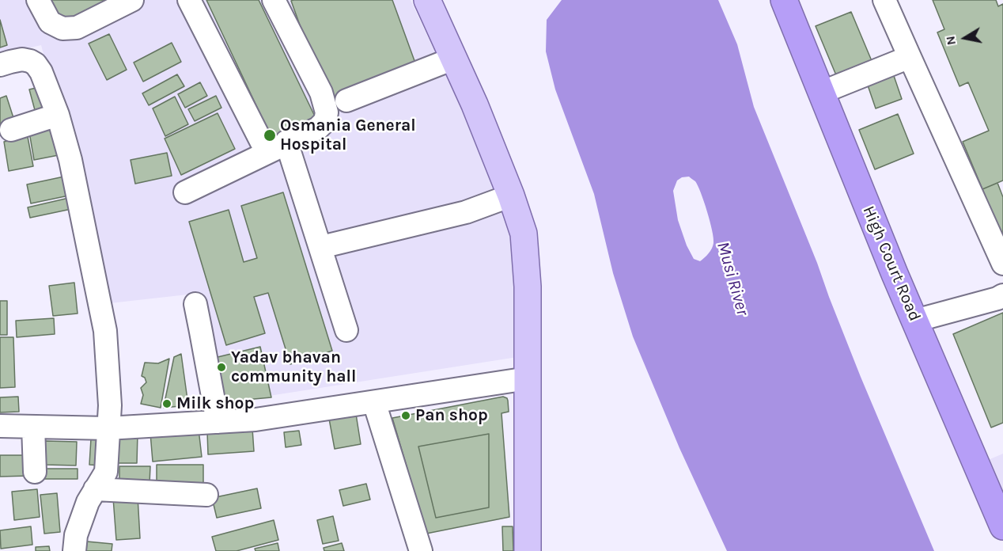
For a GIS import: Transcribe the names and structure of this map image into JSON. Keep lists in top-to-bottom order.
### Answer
{
  "streets": {
    "highway": ["High Court Road"]
  },
  "water": ["Musi River"],
  "places": [
    "Osmania General Hospital",
    "Yadav bhavan community hall",
    "Milk shop",
    "Pan shop"
  ],
  "north": "left"
}
